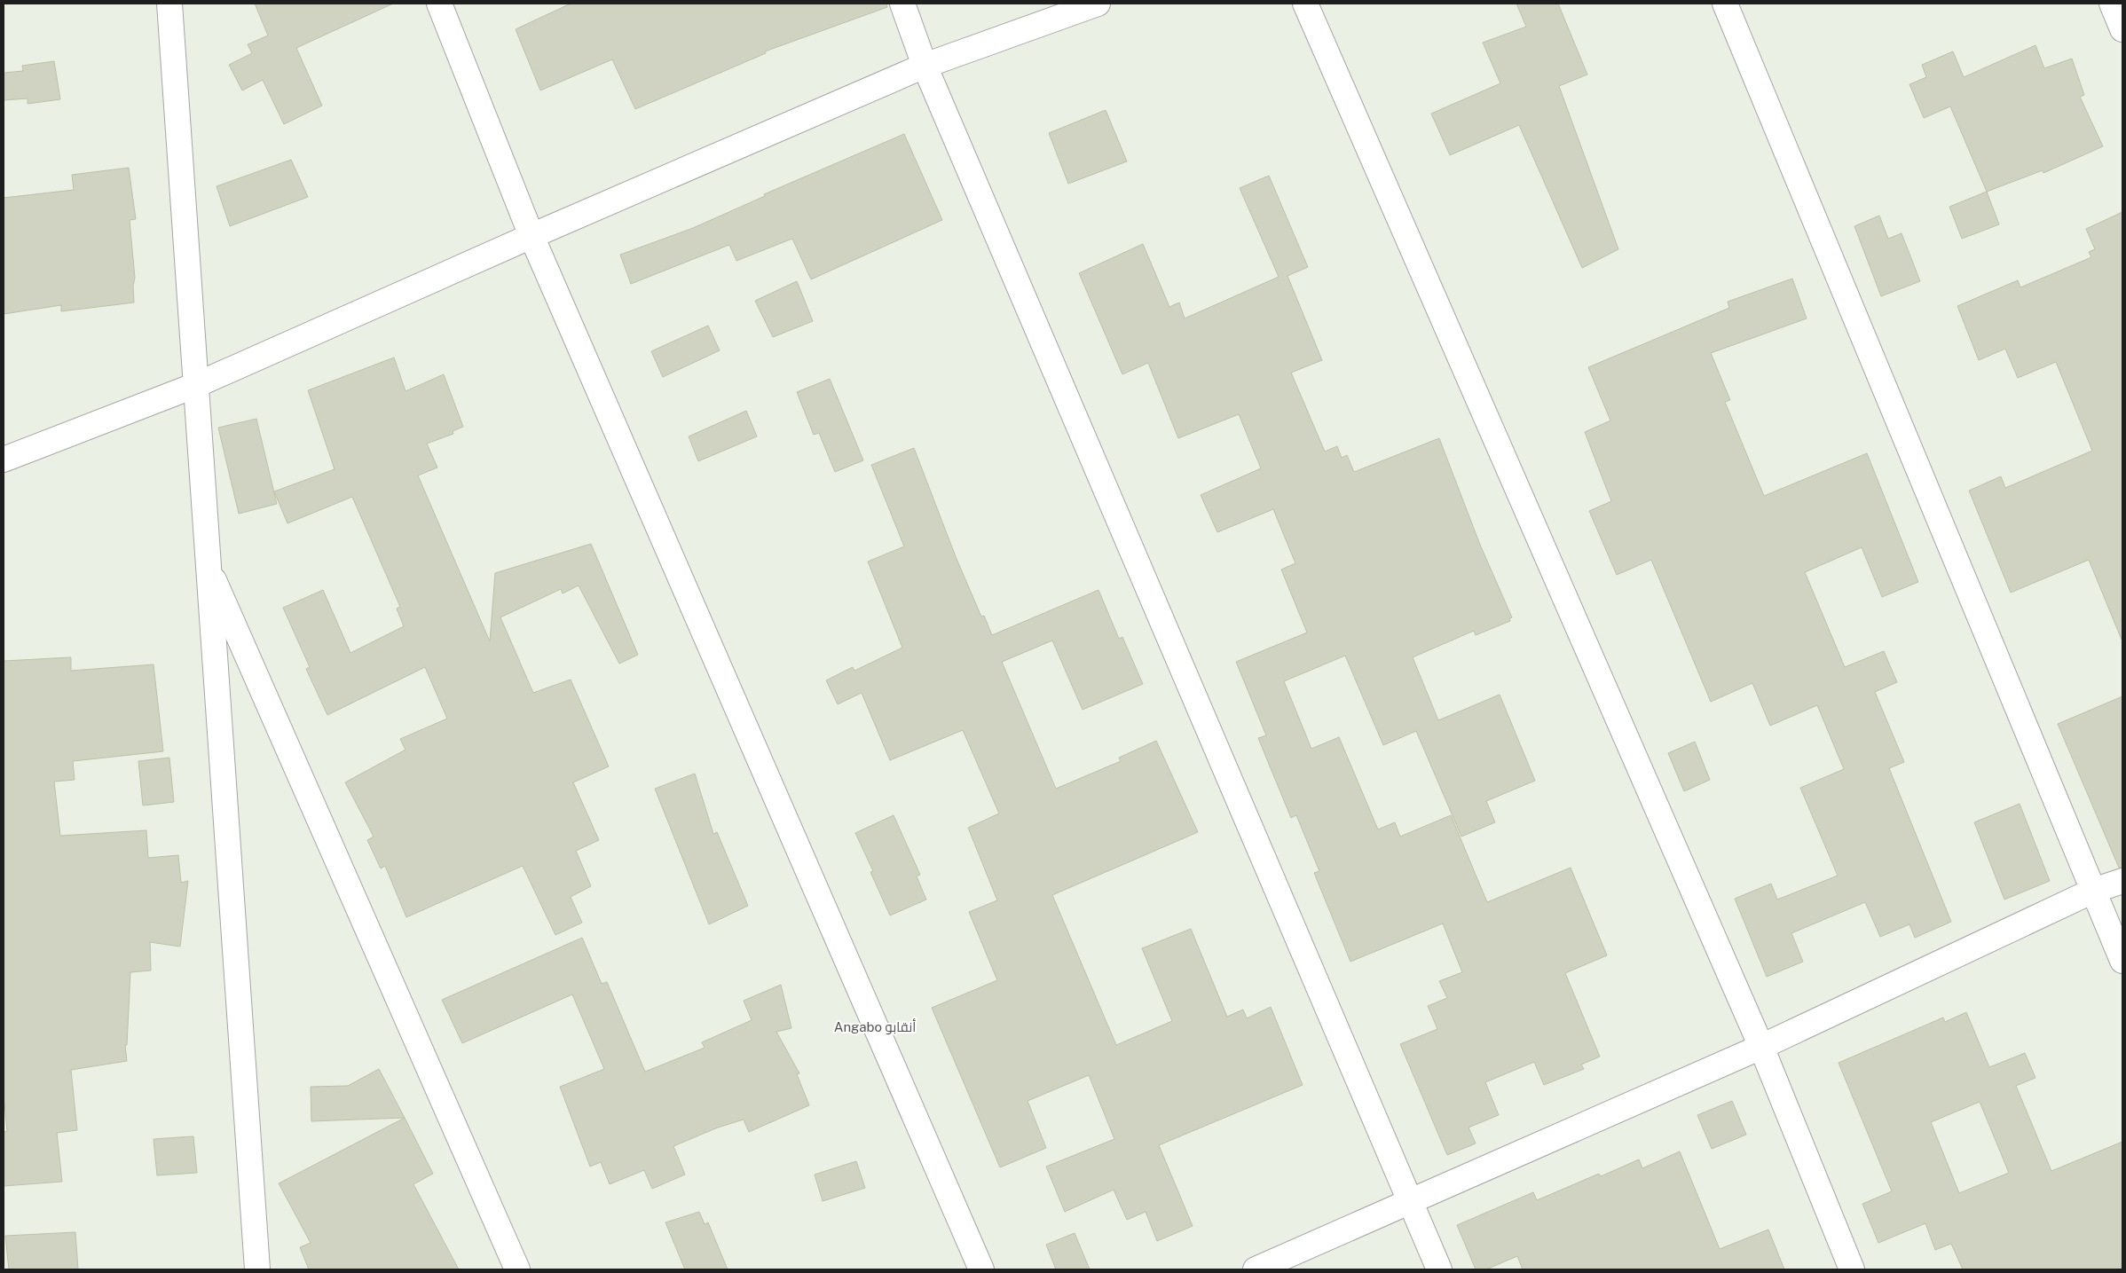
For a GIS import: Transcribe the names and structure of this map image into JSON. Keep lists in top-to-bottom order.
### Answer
{
  "districts": ["Angabo أنقابو"]
}
